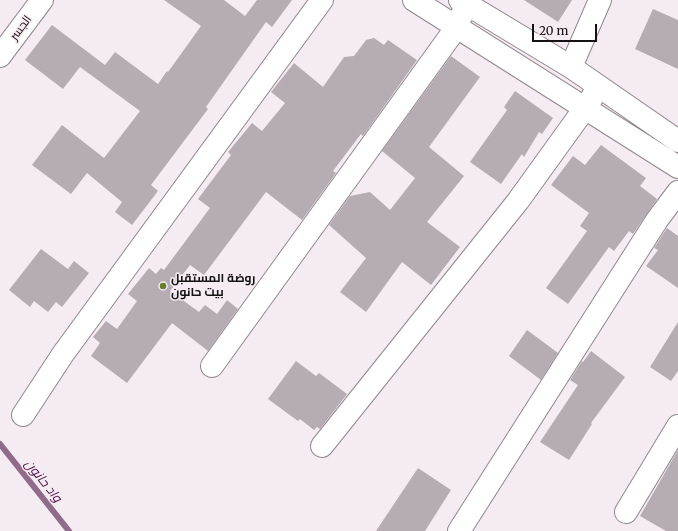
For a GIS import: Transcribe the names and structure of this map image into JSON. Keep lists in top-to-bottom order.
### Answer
{
  "streets": {
    "street": ["الجسر"]
  },
  "water": ["واد حانون"],
  "places": ["روضة المستقبل بيت حانون"],
  "scale_bar": "20 m"
}
